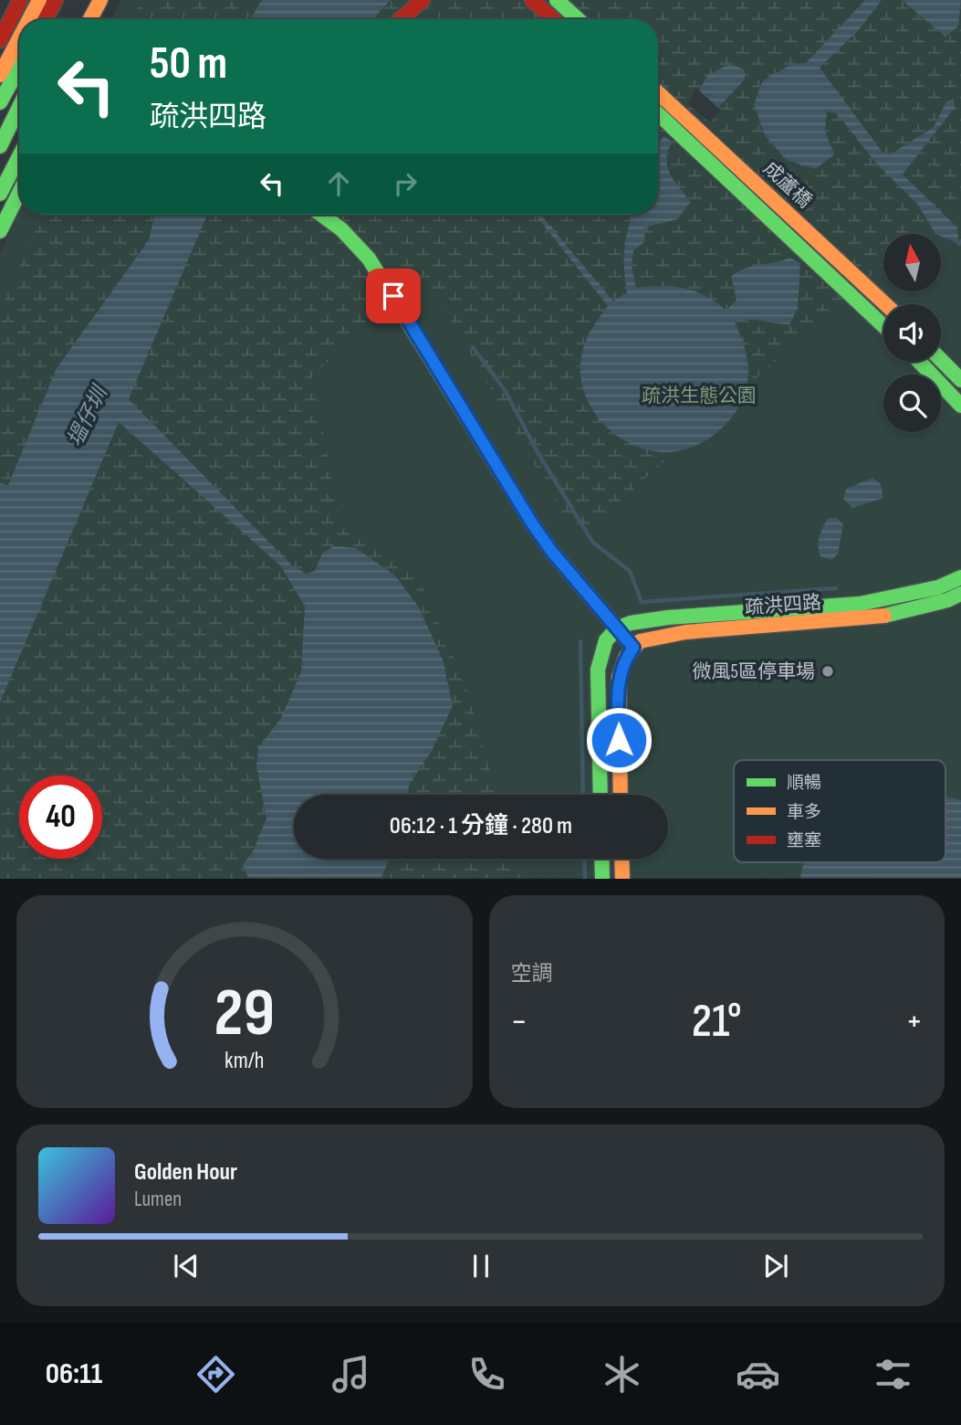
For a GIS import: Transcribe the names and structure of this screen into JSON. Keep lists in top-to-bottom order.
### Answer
{
  "streets": {
    "main road": ["成蘆橋", "疏洪四路"]
  },
  "water": ["塭仔圳"],
  "parks": ["疏洪生態公園"],
  "places": ["微風5區停車場"],
  "legend": ["順暢", "車多", "壅塞"],
  "north": "top",
  "page": {
    "turn": ["50 m", "疏洪四路"],
    "limit": "40",
    "trip": "06:12 · 1 分鐘 · 280 m",
    "tile": "空調",
    "heat": ["−", "21°", "+"],
    "song": ["Golden Hour", "Lumen"],
    "tabs": "06:11",
    "gauge": ["29", "km/h"]
  }
}
